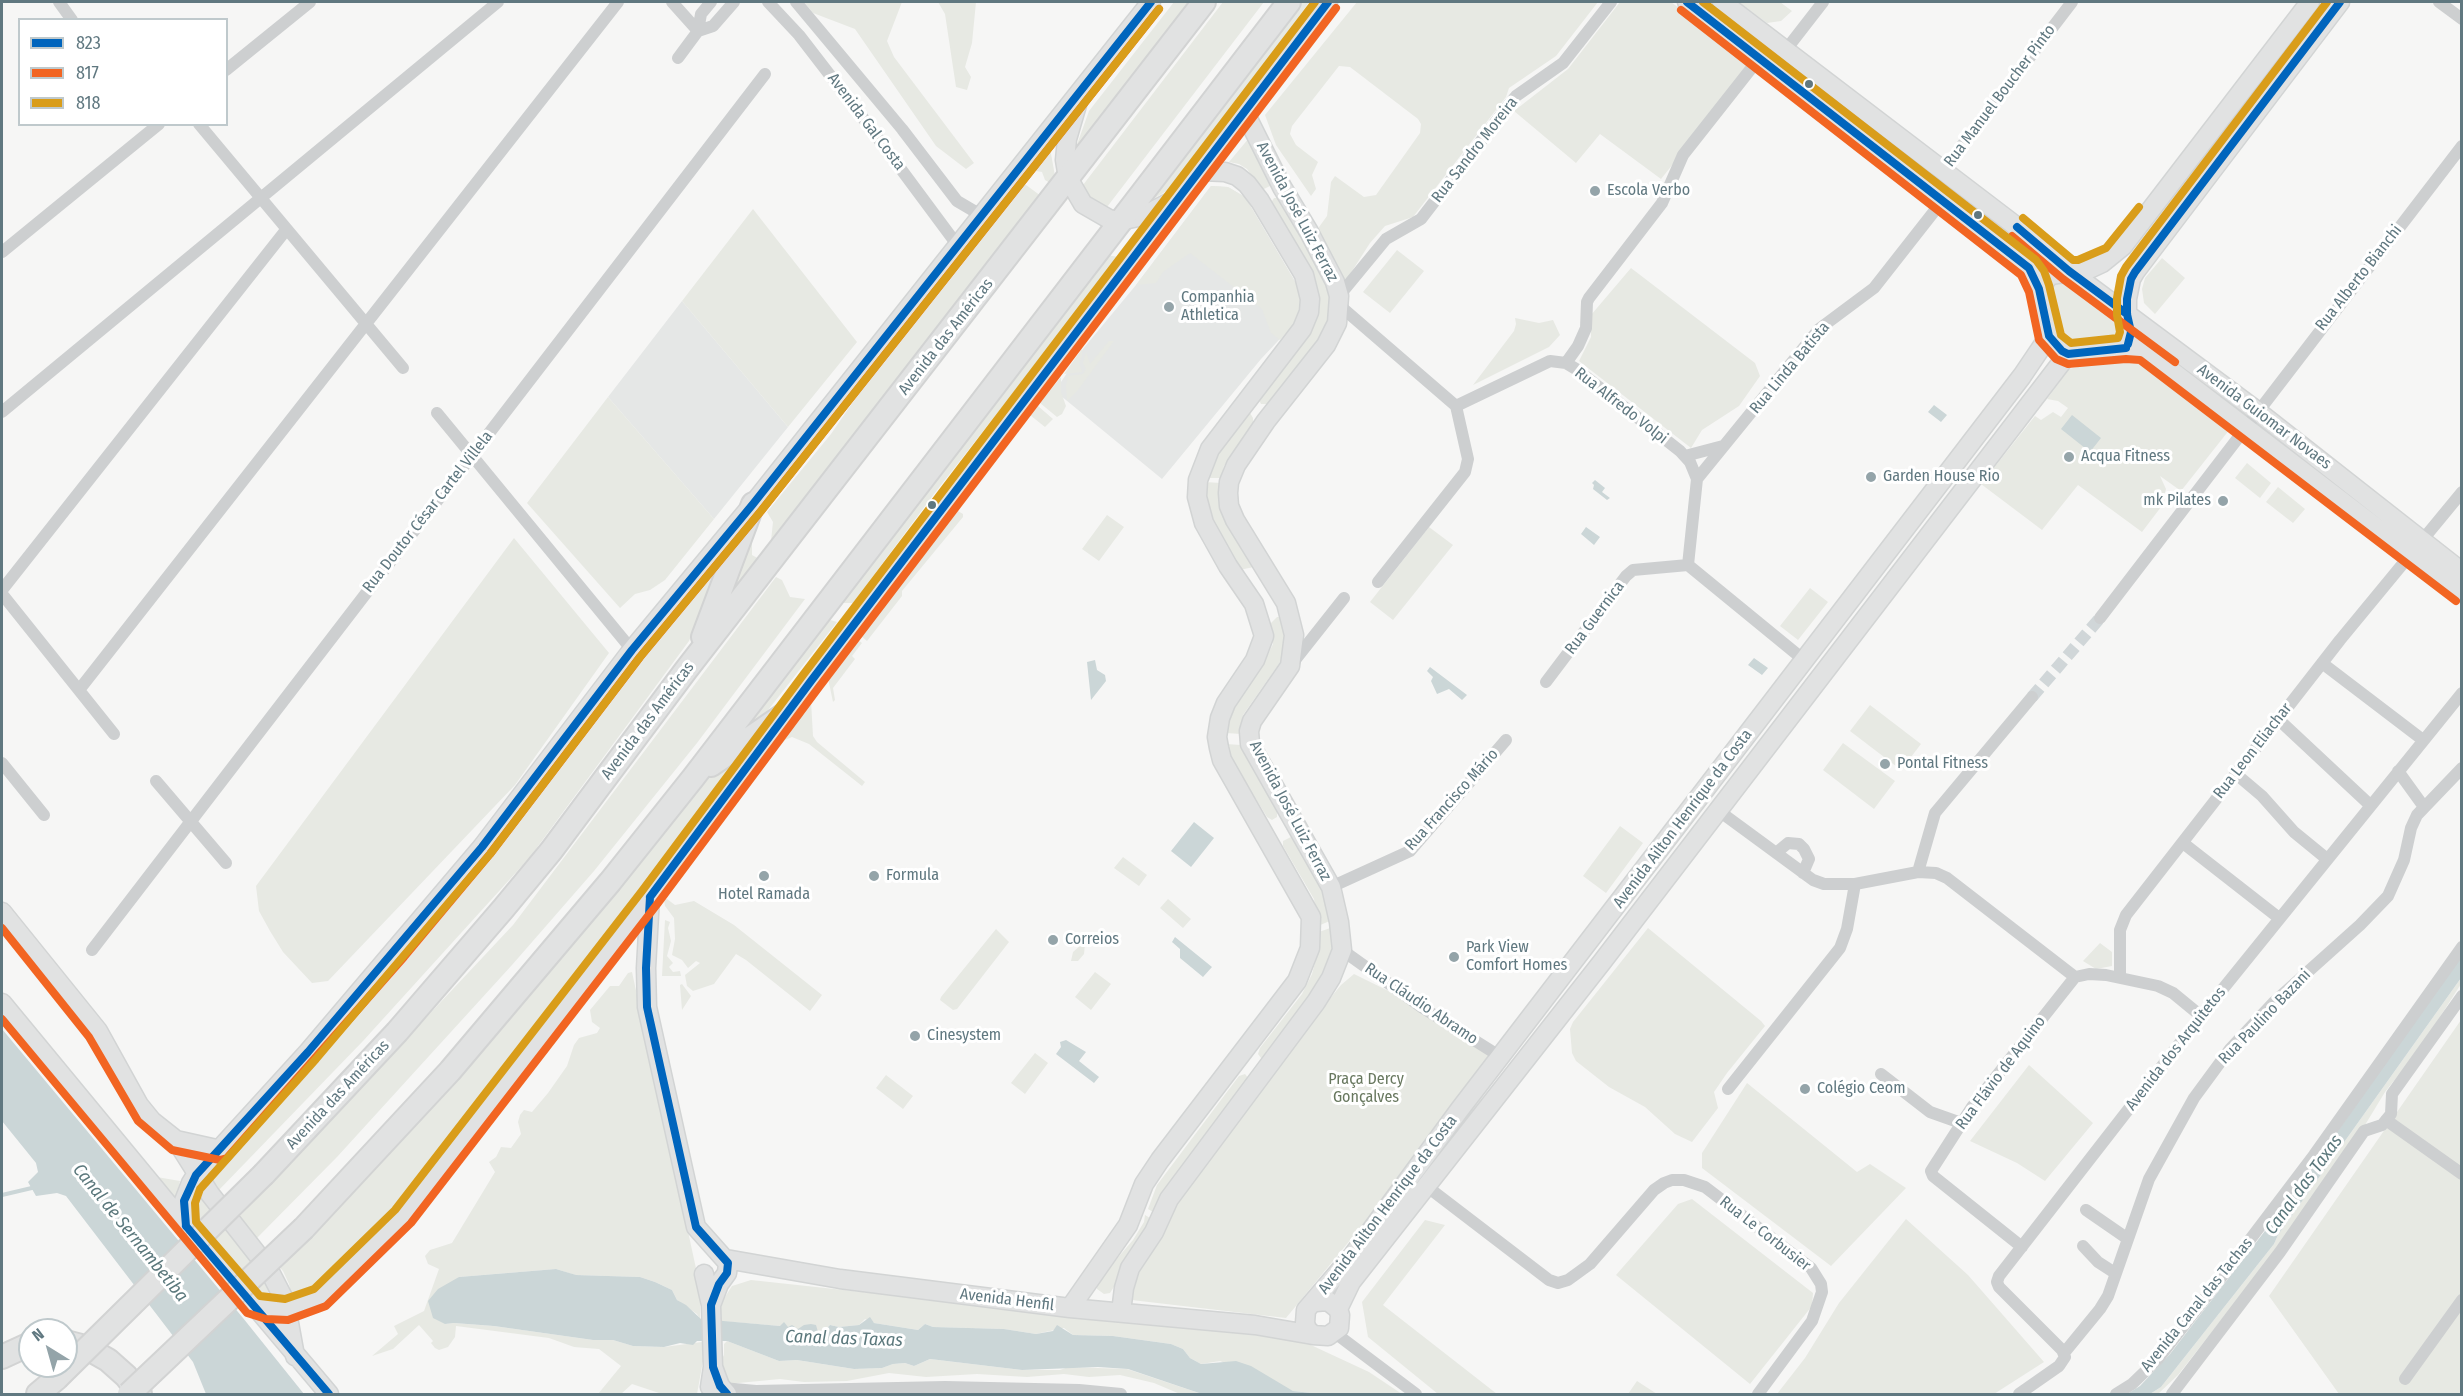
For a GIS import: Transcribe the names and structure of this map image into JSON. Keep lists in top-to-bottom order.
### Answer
{
  "streets": {
    "highway": ["Avenida das Américas"],
    "street": [
      "Rua Manuel Boucher Pinto",
      "Avenida Gal Costa",
      "Rua Sandro Moreira",
      "Avenida José Luiz Ferraz",
      "Rua Alberto Bianchi",
      "Rua Linda Batista",
      "Rua Alfredo Volpi",
      "Avenida Guiomar Novaes",
      "Rua Doutor César Cartel Villela",
      "Rua Guernica",
      "Rua Leon Eliachar",
      "Rua Francisco Mário",
      "Avenida Ailton Henrique da Costa",
      "Rua Cláudio Abramo",
      "Rua Paulino Bazani",
      "Avenida dos Arquitetos",
      "Rua Flávio de Aquino",
      "Rua Le Corbusier",
      "Avenida Henfil",
      "Avenida Canal das Tachas"
    ]
  },
  "crossings": [
    ["Rua Manuel Boucher Pinto", "Avenida Guiomar Novaes"],
    ["Rua Sandro Moreira", "Avenida José Luiz Ferraz"],
    ["Avenida José Luiz Ferraz", "Rua Francisco Mário"],
    ["Avenida José Luiz Ferraz", "Rua Cláudio Abramo"],
    ["Avenida José Luiz Ferraz", "Avenida Henfil"],
    ["Rua Alberto Bianchi", "Avenida Guiomar Novaes"],
    ["Rua Linda Batista", "Rua Alfredo Volpi"],
    ["Avenida Guiomar Novaes", "Rua Leon Eliachar"],
    ["Avenida Guiomar Novaes", "Avenida Ailton Henrique da Costa"],
    ["Avenida Ailton Henrique da Costa", "Rua Cláudio Abramo"],
    ["Avenida Ailton Henrique da Costa", "Rua Le Corbusier"],
    ["Avenida Ailton Henrique da Costa", "Avenida Henfil"],
    ["Rua Paulino Bazani", "Avenida dos Arquitetos"],
    ["Avenida dos Arquitetos", "Rua Flávio de Aquino"]
  ],
  "water": ["Canal das Taxas", "Canal de Sernambetiba"],
  "parks": ["Praça Dercy Gonçalves"],
  "places": [
    "Escola Verbo",
    "Companhia Athletica",
    "Acqua Fitness",
    "Garden House Rio",
    "mk Pilates",
    "Pontal Fitness",
    "Hotel Ramada",
    "Formula",
    "Correios",
    "Park View Comfort Homes",
    "Cinesystem",
    "Colégio Ceom"
  ],
  "lines": ["transit line 823", "transit line 818", "transit line 817"],
  "legend": ["823", "817", "818"],
  "north": "top left"
}
